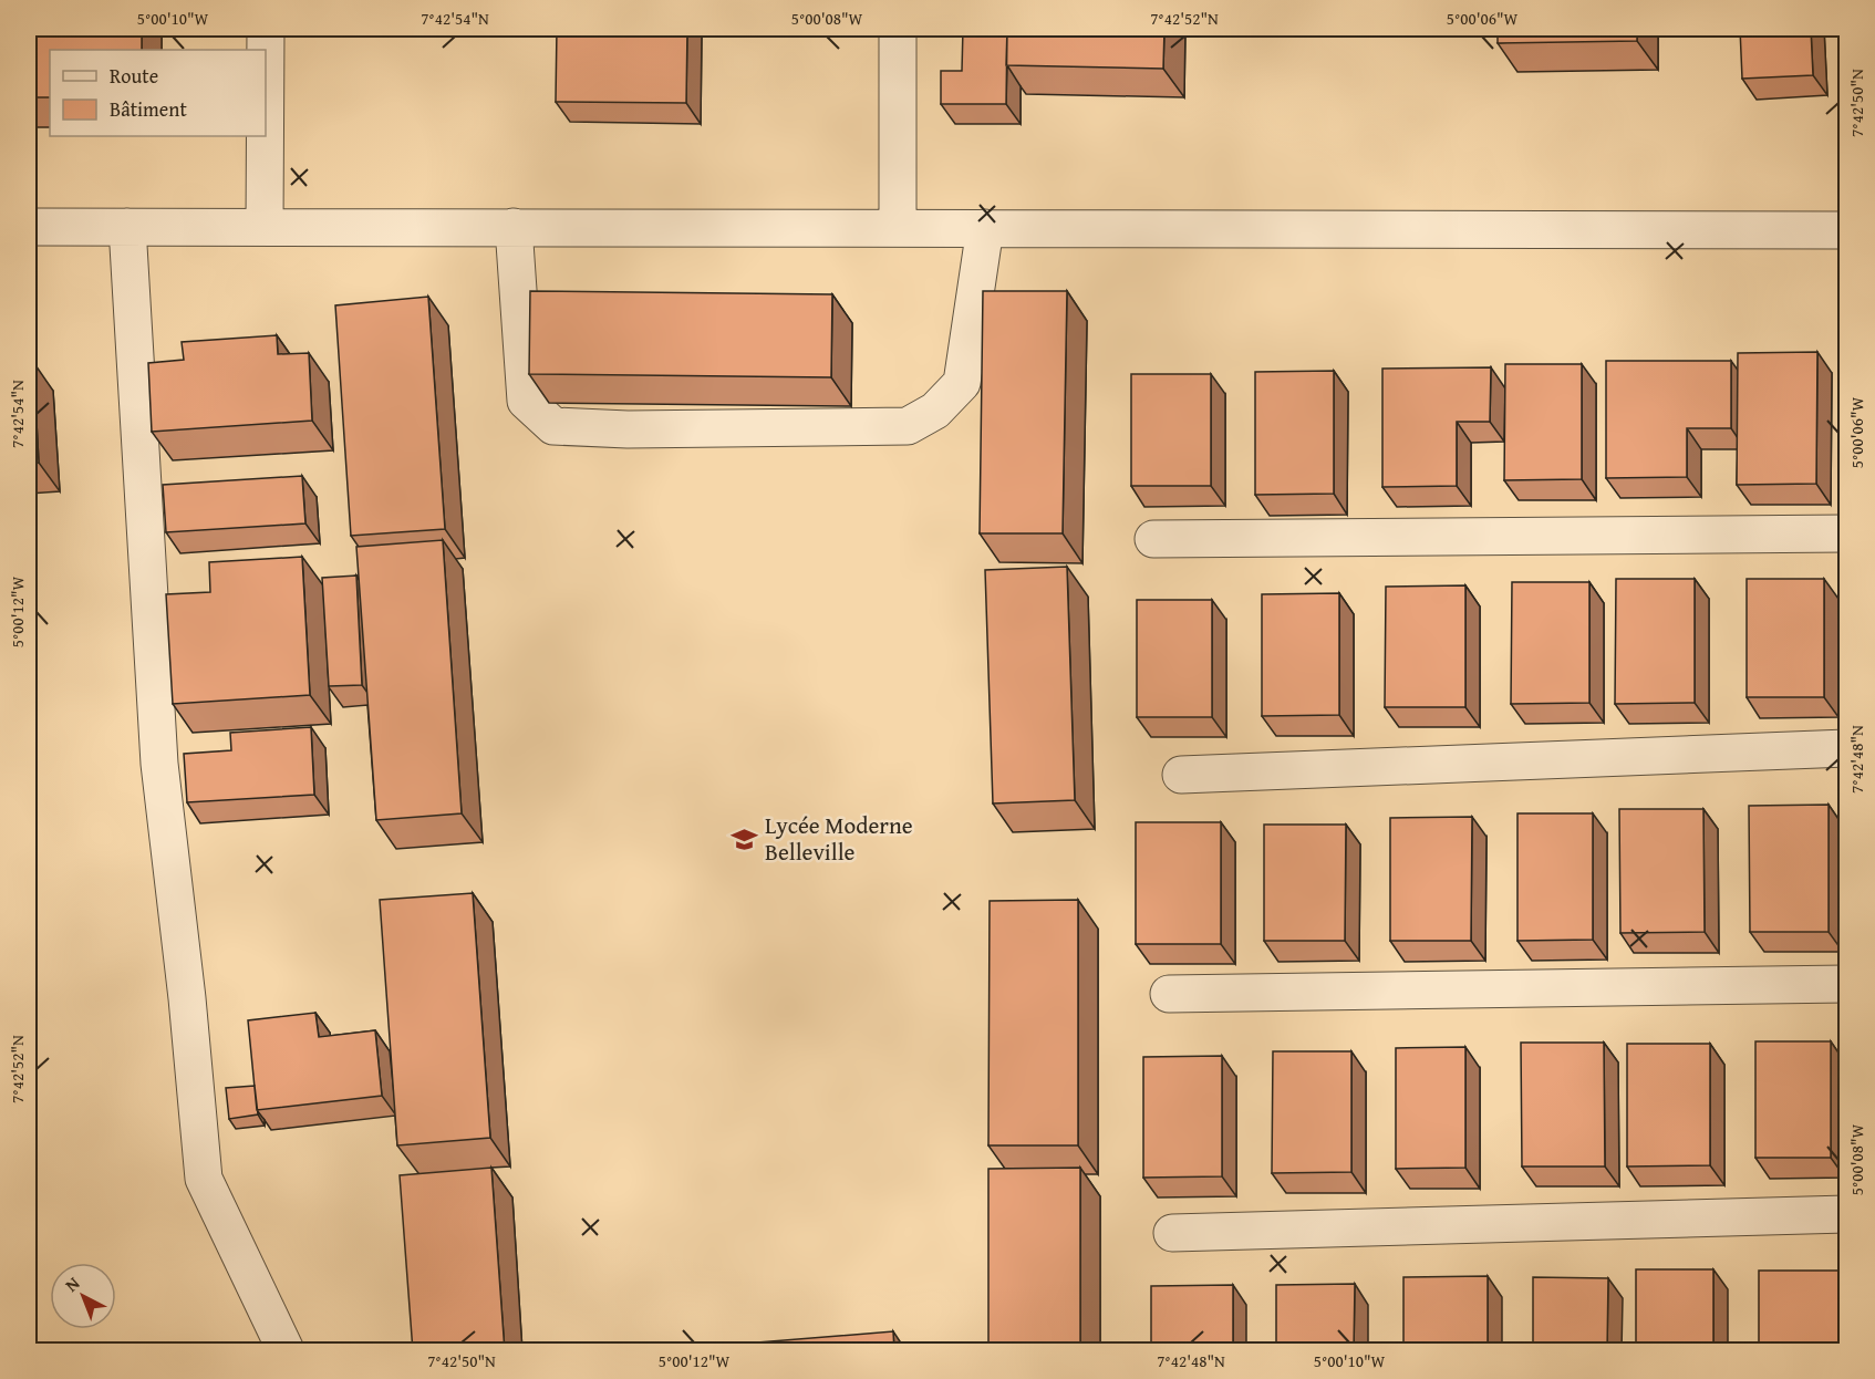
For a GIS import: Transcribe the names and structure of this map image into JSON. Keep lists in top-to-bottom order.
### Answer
{
  "places": {
    "school or university": ["Lycée Moderne Belleville"]
  },
  "legend": ["Route", "Bâtiment"],
  "north": "top left",
  "coordinates": [
    "5°00'10\"W",
    "7°42'54\"N",
    "5°00'08\"W",
    "7°42'52\"N",
    "5°00'06\"W",
    "7°42'50\"N",
    "5°00'12\"W",
    "7°42'48\"N"
  ]
}
